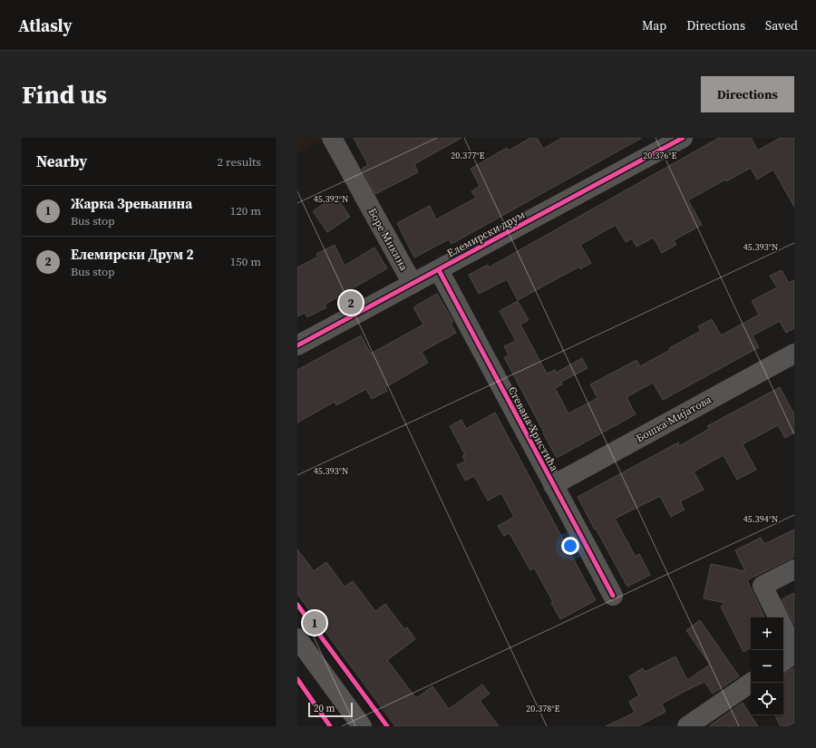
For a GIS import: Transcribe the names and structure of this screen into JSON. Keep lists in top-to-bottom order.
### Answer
{
  "streets": {
    "street": [
      "Елемирски друм",
      "Боре Микина",
      "Бошка Мијатова",
      "Стевана Христића"
    ]
  },
  "crossings": [
    ["Елемирски друм", "Боре Микина"],
    ["Елемирски друм", "Стевана Христића"],
    ["Бошка Мијатова", "Стевана Христића"]
  ],
  "scale_bar": "20 m",
  "page": {
    "header": "Atlasly",
    "nav": ["Map", "Directions", "Saved"],
    "buttons": "Directions",
    "title": "Find us",
    "heading": ["Nearby", "2 results"],
    "list": [
      {
        "mark": "1",
        "name": "Жарка Зрењанина",
        "note": "Bus stop",
        "value": "120 m"
      },
      {
        "mark": "2",
        "name": "Елемирски Друм 2",
        "note": "Bus stop",
        "value": "150 m"
      }
    ],
    "pins": ["2", "1"],
    "map_buttons": ["+", "−"],
    "scale": "20 m"
  },
  "coordinates": [
    "20.377°E",
    "20.376°E",
    "45.392°N",
    "45.393°N",
    "45.394°N",
    "20.378°E"
  ]
}
